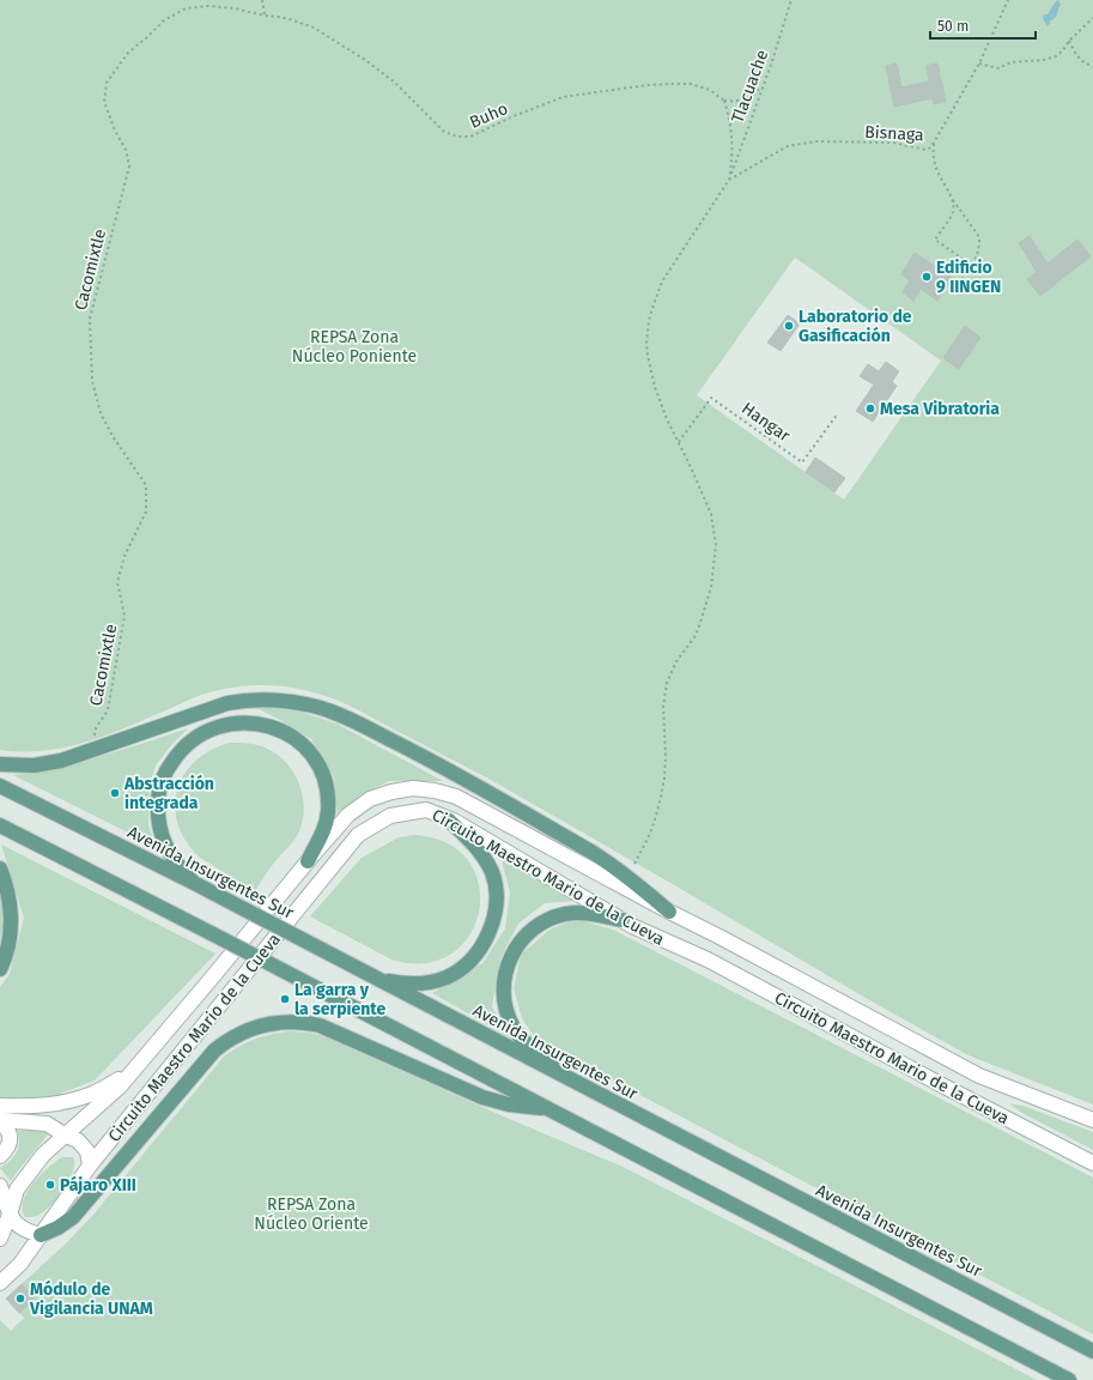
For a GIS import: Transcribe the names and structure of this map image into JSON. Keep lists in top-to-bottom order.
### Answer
{
  "streets": {
    "main road": ["Avenida Insurgentes Sur"],
    "street": ["Circuito Maestro Mario de la Cueva"],
    "path": [
      "Tlacuache",
      "Buho",
      "Bisnaga",
      "Cacomixtle",
      "Hangar"
    ]
  },
  "crossings": [
    ["Tlacuache", "Bisnaga"],
    ["Buho", "Cacomixtle"]
  ],
  "parks": ["REPSA Zona Núcleo Poniente", "REPSA Zona Núcleo Oriente"],
  "places": [
    "Edificio 9 IINGEN",
    "Laboratorio de Gasificación",
    "Mesa Vibratoria",
    "Abstracción integrada",
    "La garra y la serpiente",
    "Pájaro XIII",
    "Módulo de Vigilancia UNAM"
  ],
  "scale_bar": "50 m"
}
